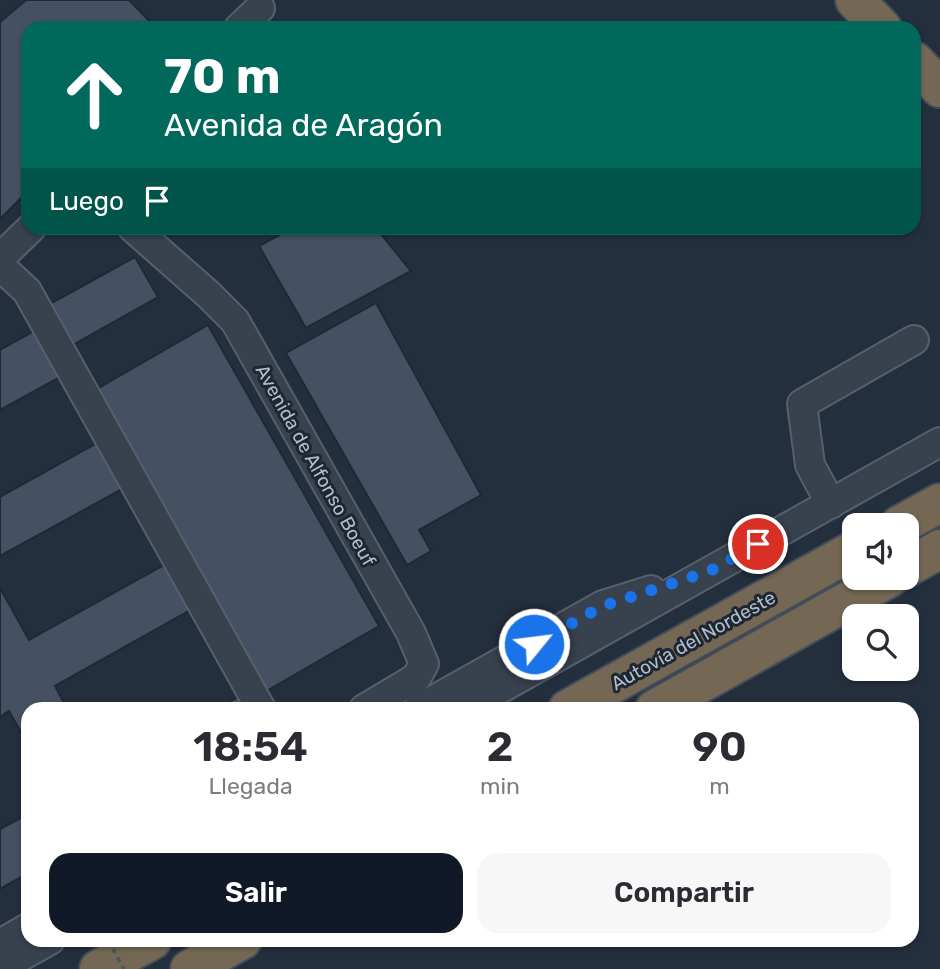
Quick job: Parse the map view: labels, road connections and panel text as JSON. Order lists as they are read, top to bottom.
{
  "streets": {
    "highway": ["Autovía del Nordeste"],
    "street": ["Avenida de Alfonso Boeuf"]
  },
  "page": {
    "turn": ["70 m", "Avenida de Aragón"],
    "then": "Luego",
    "eta": [
      "18:54",
      "Llegada",
      "2",
      "min",
      "90",
      "m"
    ],
    "buttons": ["Salir", "Compartir"]
  }
}
